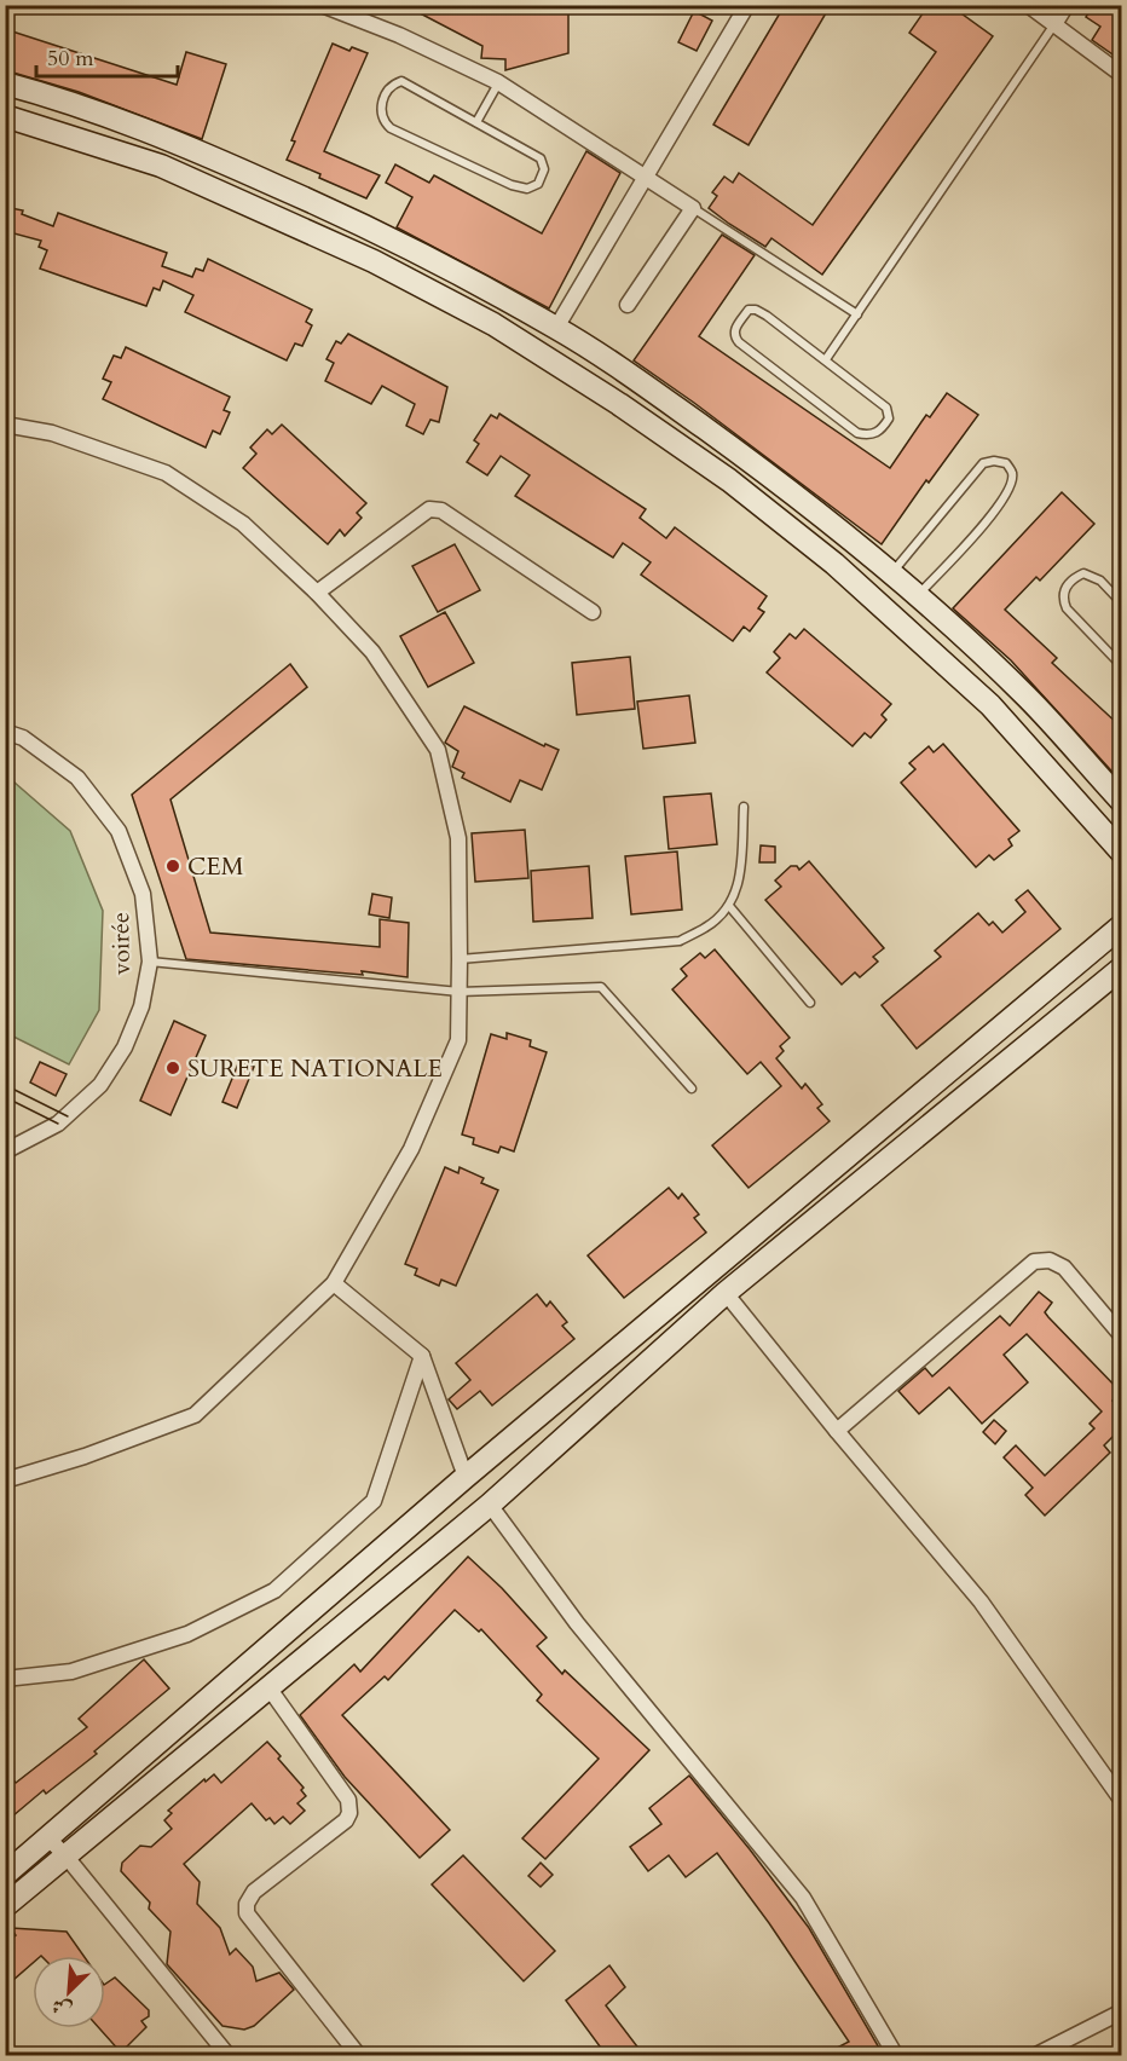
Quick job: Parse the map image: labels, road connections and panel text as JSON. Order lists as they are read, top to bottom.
{
  "streets": {
    "street": ["voirée"]
  },
  "places": ["CEM", "SURETE NATIONALE"],
  "scale_bar": "50 m",
  "north": "bottom left"
}
